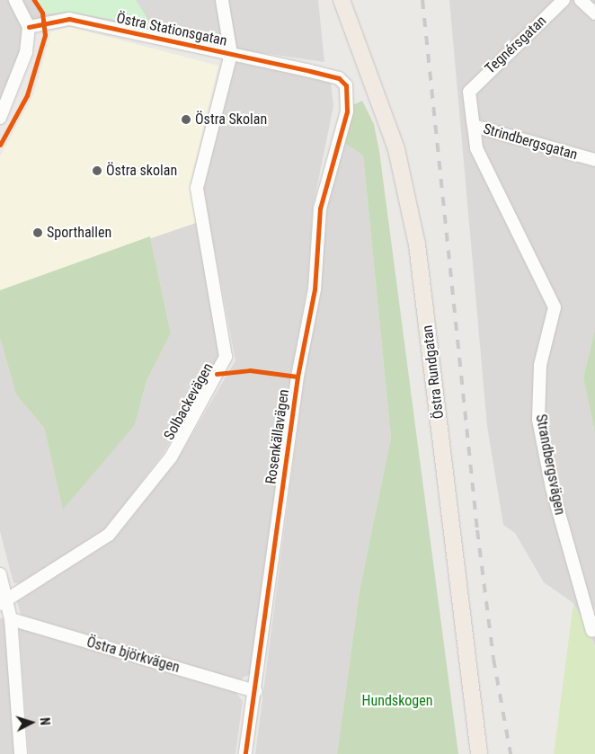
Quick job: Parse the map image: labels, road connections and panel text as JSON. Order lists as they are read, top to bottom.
{
  "streets": {
    "main road": ["Östra Rundgatan"],
    "street": [
      "Östra Stationsgatan",
      "Tegnérsgatan",
      "Strindbergsgatan",
      "Solbackevägen",
      "Rosenkällavägen",
      "Strandbergsvägen",
      "Östra björkvägen"
    ]
  },
  "crossings": [
    ["Östra Stationsgatan", "Solbackevägen"],
    ["Östra Stationsgatan", "Rosenkällavägen"],
    ["Tegnérsgatan", "Strindbergsgatan"],
    ["Strindbergsgatan", "Strandbergsvägen"],
    ["Rosenkällavägen", "Östra björkvägen"]
  ],
  "parks": ["Hundskogen"],
  "places": ["Östra Skolan", "Östra skolan", "Sporthallen"],
  "north": "right"
}
